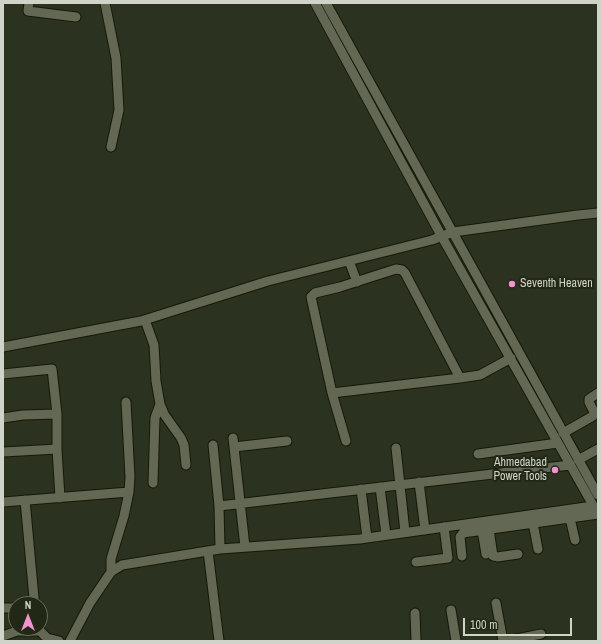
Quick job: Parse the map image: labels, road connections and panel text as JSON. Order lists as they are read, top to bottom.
{
  "places": ["Seventh Heaven", "Ahmedabad Power Tools"],
  "scale_bar": "100 m",
  "north": "top"
}
